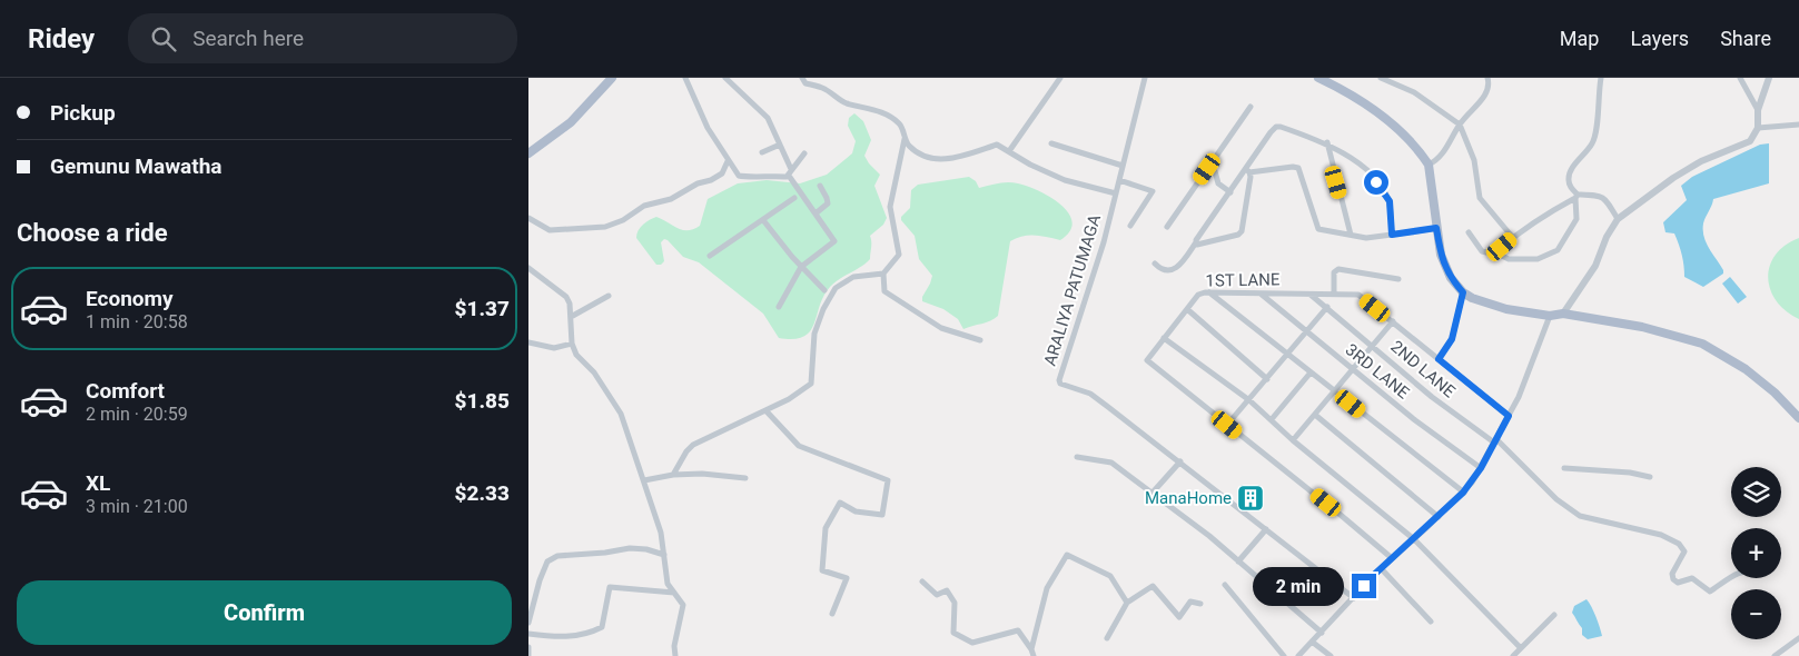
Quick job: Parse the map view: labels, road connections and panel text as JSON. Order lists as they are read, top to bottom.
{
  "streets": {
    "street": [
      "1ST LANE",
      "ARALIYA PATUMAGA",
      "2ND LANE",
      "3RD LANE"
    ]
  },
  "crossings": [
    ["1ST LANE", "2ND LANE"],
    ["1ST LANE", "3RD LANE"]
  ],
  "places": {
    "building": ["ManaHome"]
  },
  "page": {
    "header": "Ridey",
    "search": "Search here",
    "nav": ["Map", "Layers", "Share"],
    "banner": ["Pickup", "Gemunu Mawatha"],
    "heading": "Choose a ride",
    "list": [
      {
        "name": "Economy",
        "note": "1 min · 20:58",
        "value": "$1.37"
      },
      {
        "name": "Comfort",
        "note": "2 min · 20:59",
        "value": "$1.85"
      },
      {
        "name": "XL",
        "note": "3 min · 21:00",
        "value": "$2.33"
      }
    ],
    "map_buttons": ["+", "−"],
    "bubble": "2 min",
    "buttons": "Confirm"
  }
}
